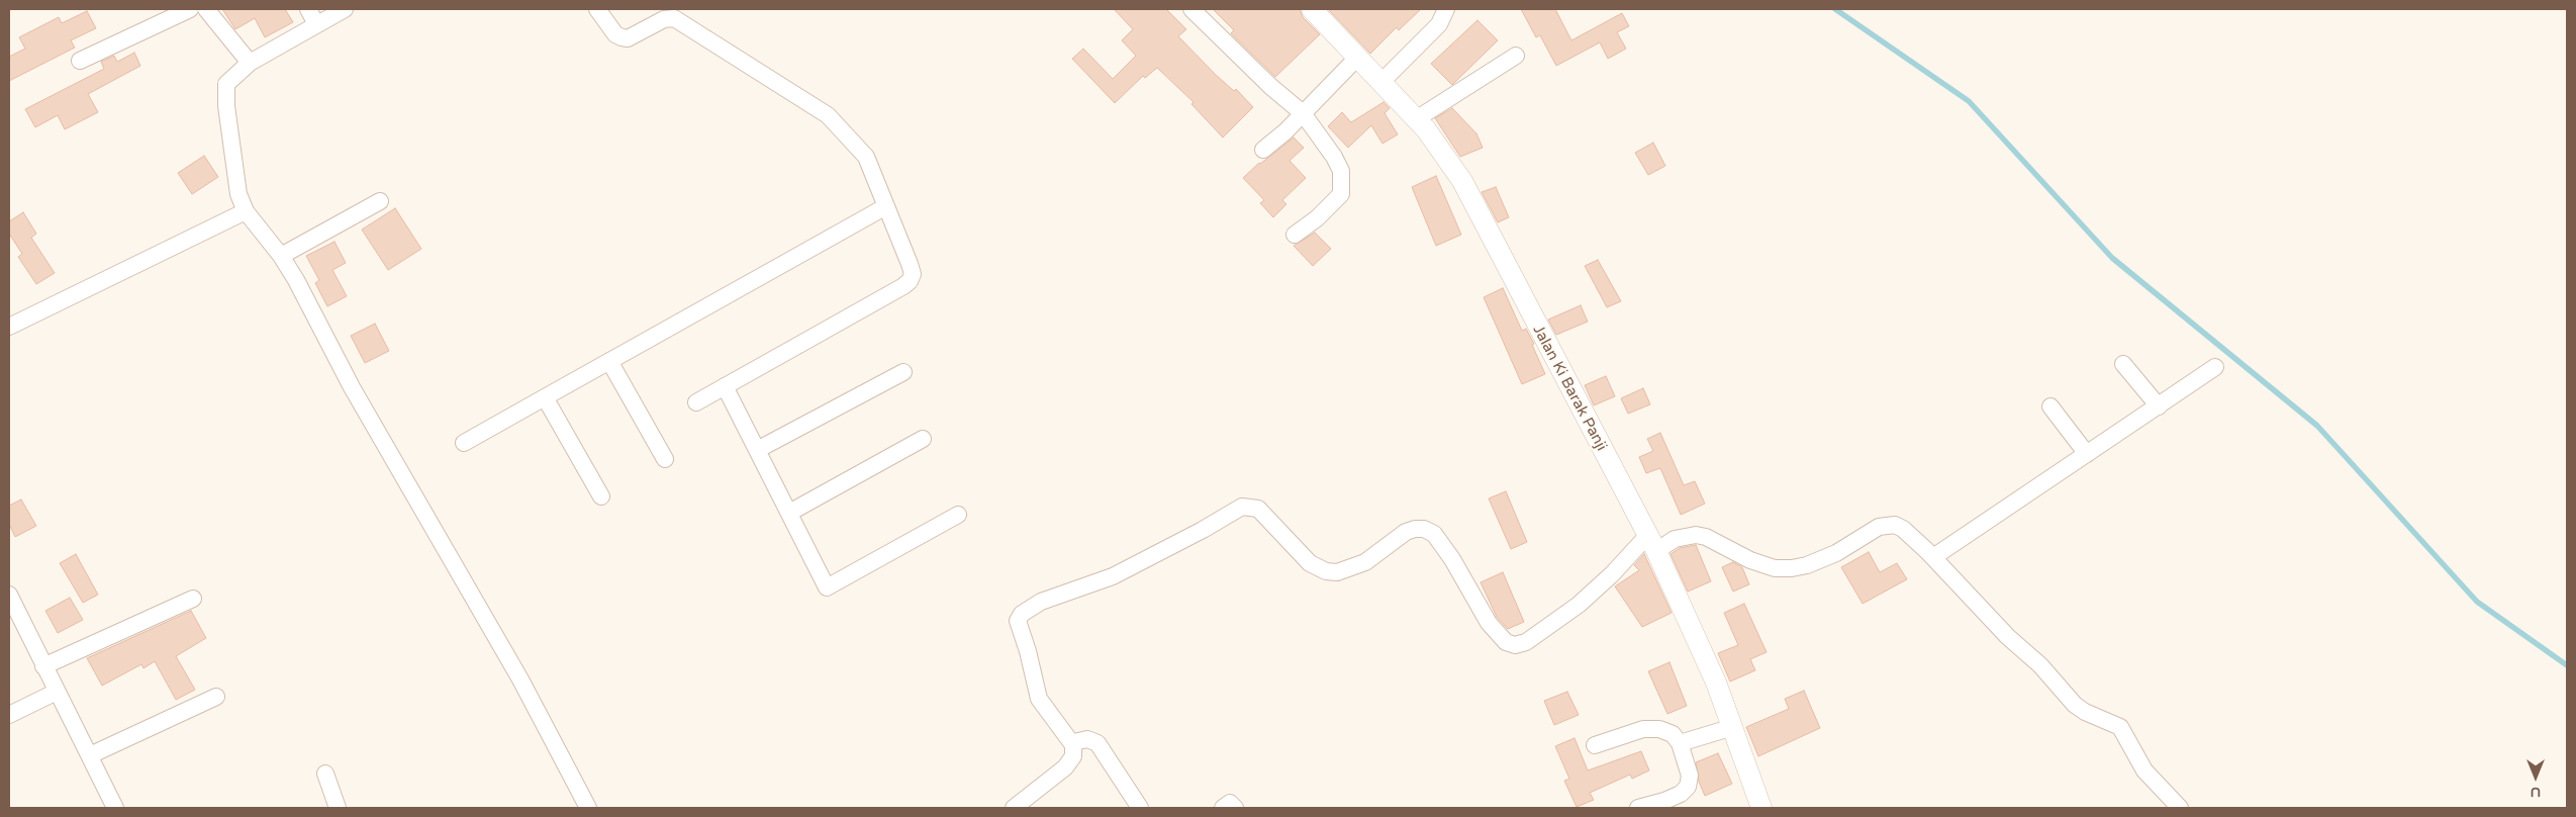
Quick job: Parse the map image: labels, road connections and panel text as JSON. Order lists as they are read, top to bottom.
{
  "streets": {
    "street": ["Jalan Ki Barak Panji"]
  },
  "north": "bottom"
}
